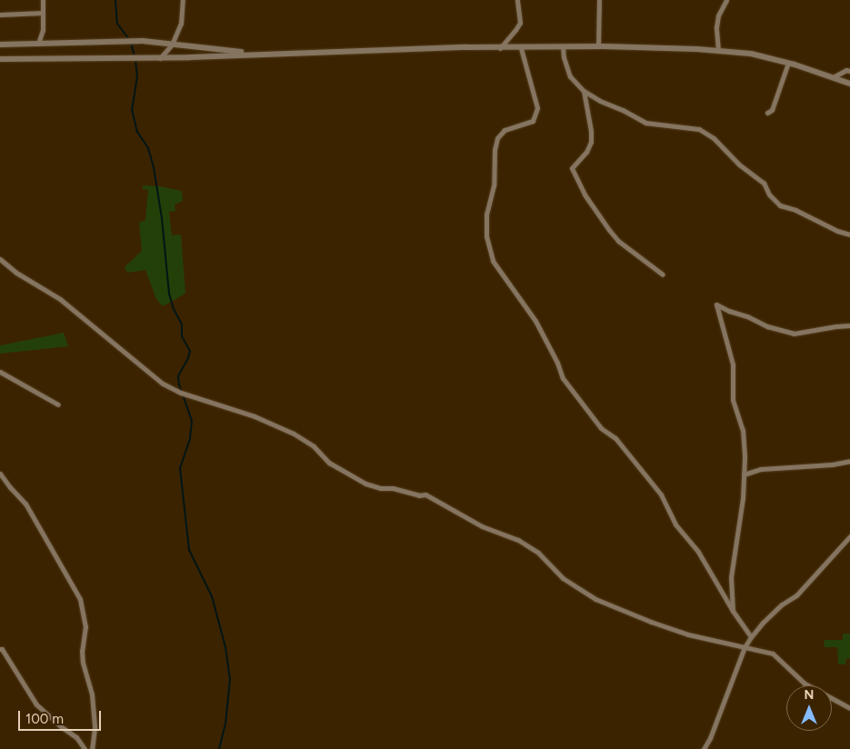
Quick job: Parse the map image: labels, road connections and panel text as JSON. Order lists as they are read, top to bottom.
{
  "scale_bar": "100 m",
  "north": "top"
}
